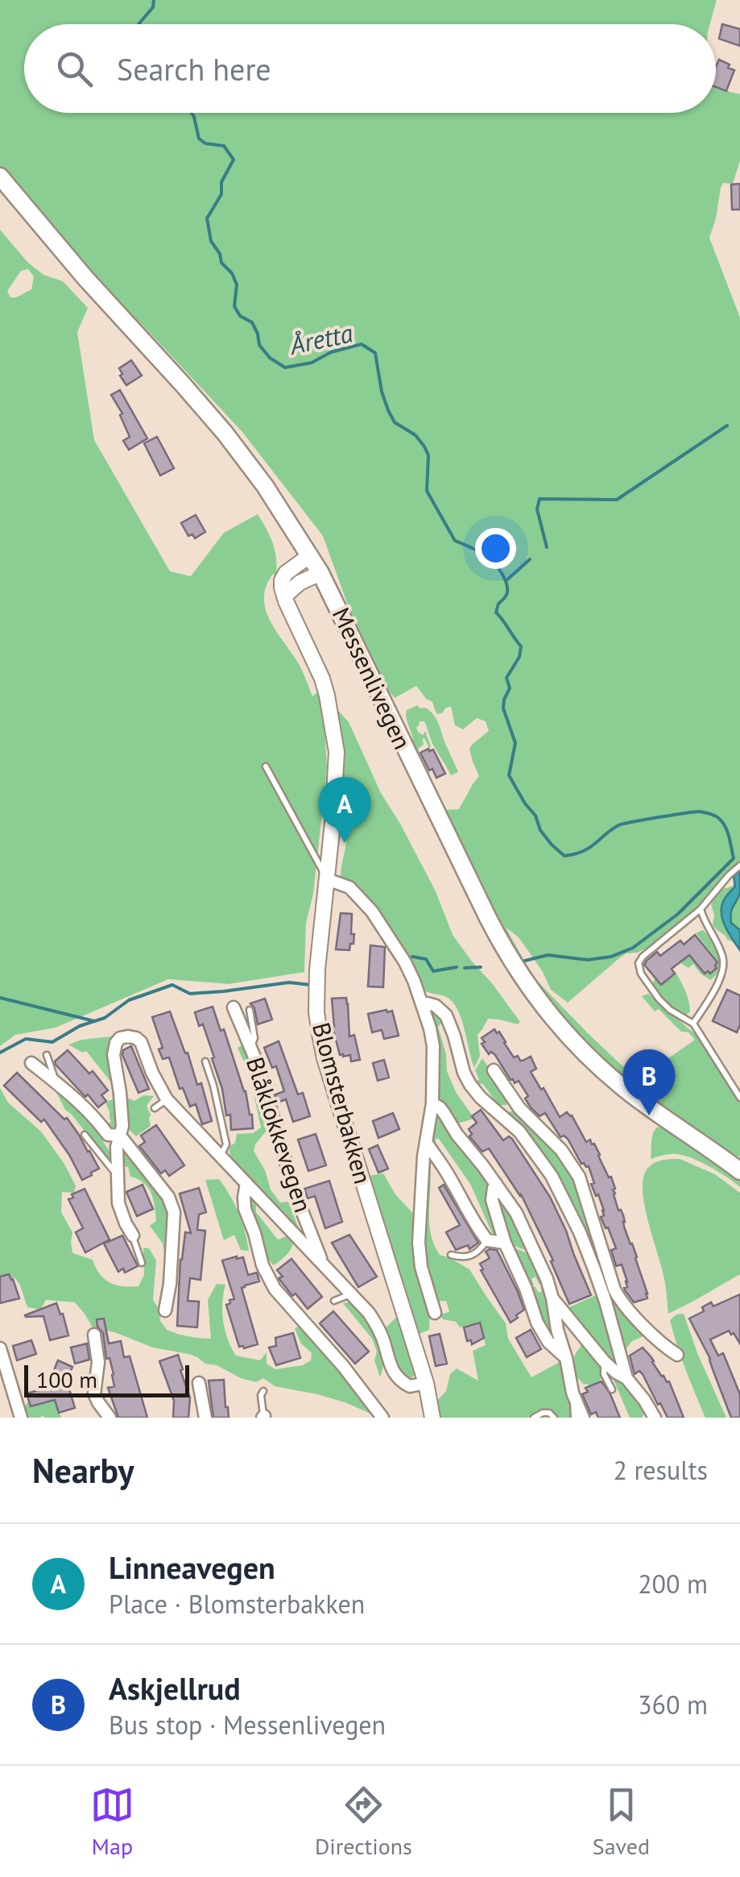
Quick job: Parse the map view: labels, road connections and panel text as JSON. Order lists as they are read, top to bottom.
{
  "streets": {
    "main road": ["Messenlivegen"],
    "street": ["Blomsterbakken", "Blåklokkevegen"]
  },
  "crossings": [
    ["Blomsterbakken", "Blåklokkevegen"]
  ],
  "water": ["Åretta"],
  "scale_bar": "100 m",
  "page": {
    "search": "Search here",
    "pins": ["A", "B"],
    "scale": "100 m",
    "heading": ["Nearby", "2 results"],
    "list": [
      {
        "mark": "A",
        "name": "Linneavegen",
        "note": "Place · Blomsterbakken",
        "value": "200 m"
      },
      {
        "mark": "B",
        "name": "Askjellrud",
        "note": "Bus stop · Messenlivegen",
        "value": "360 m"
      }
    ],
    "nav": ["Map", "Directions", "Saved"]
  }
}
